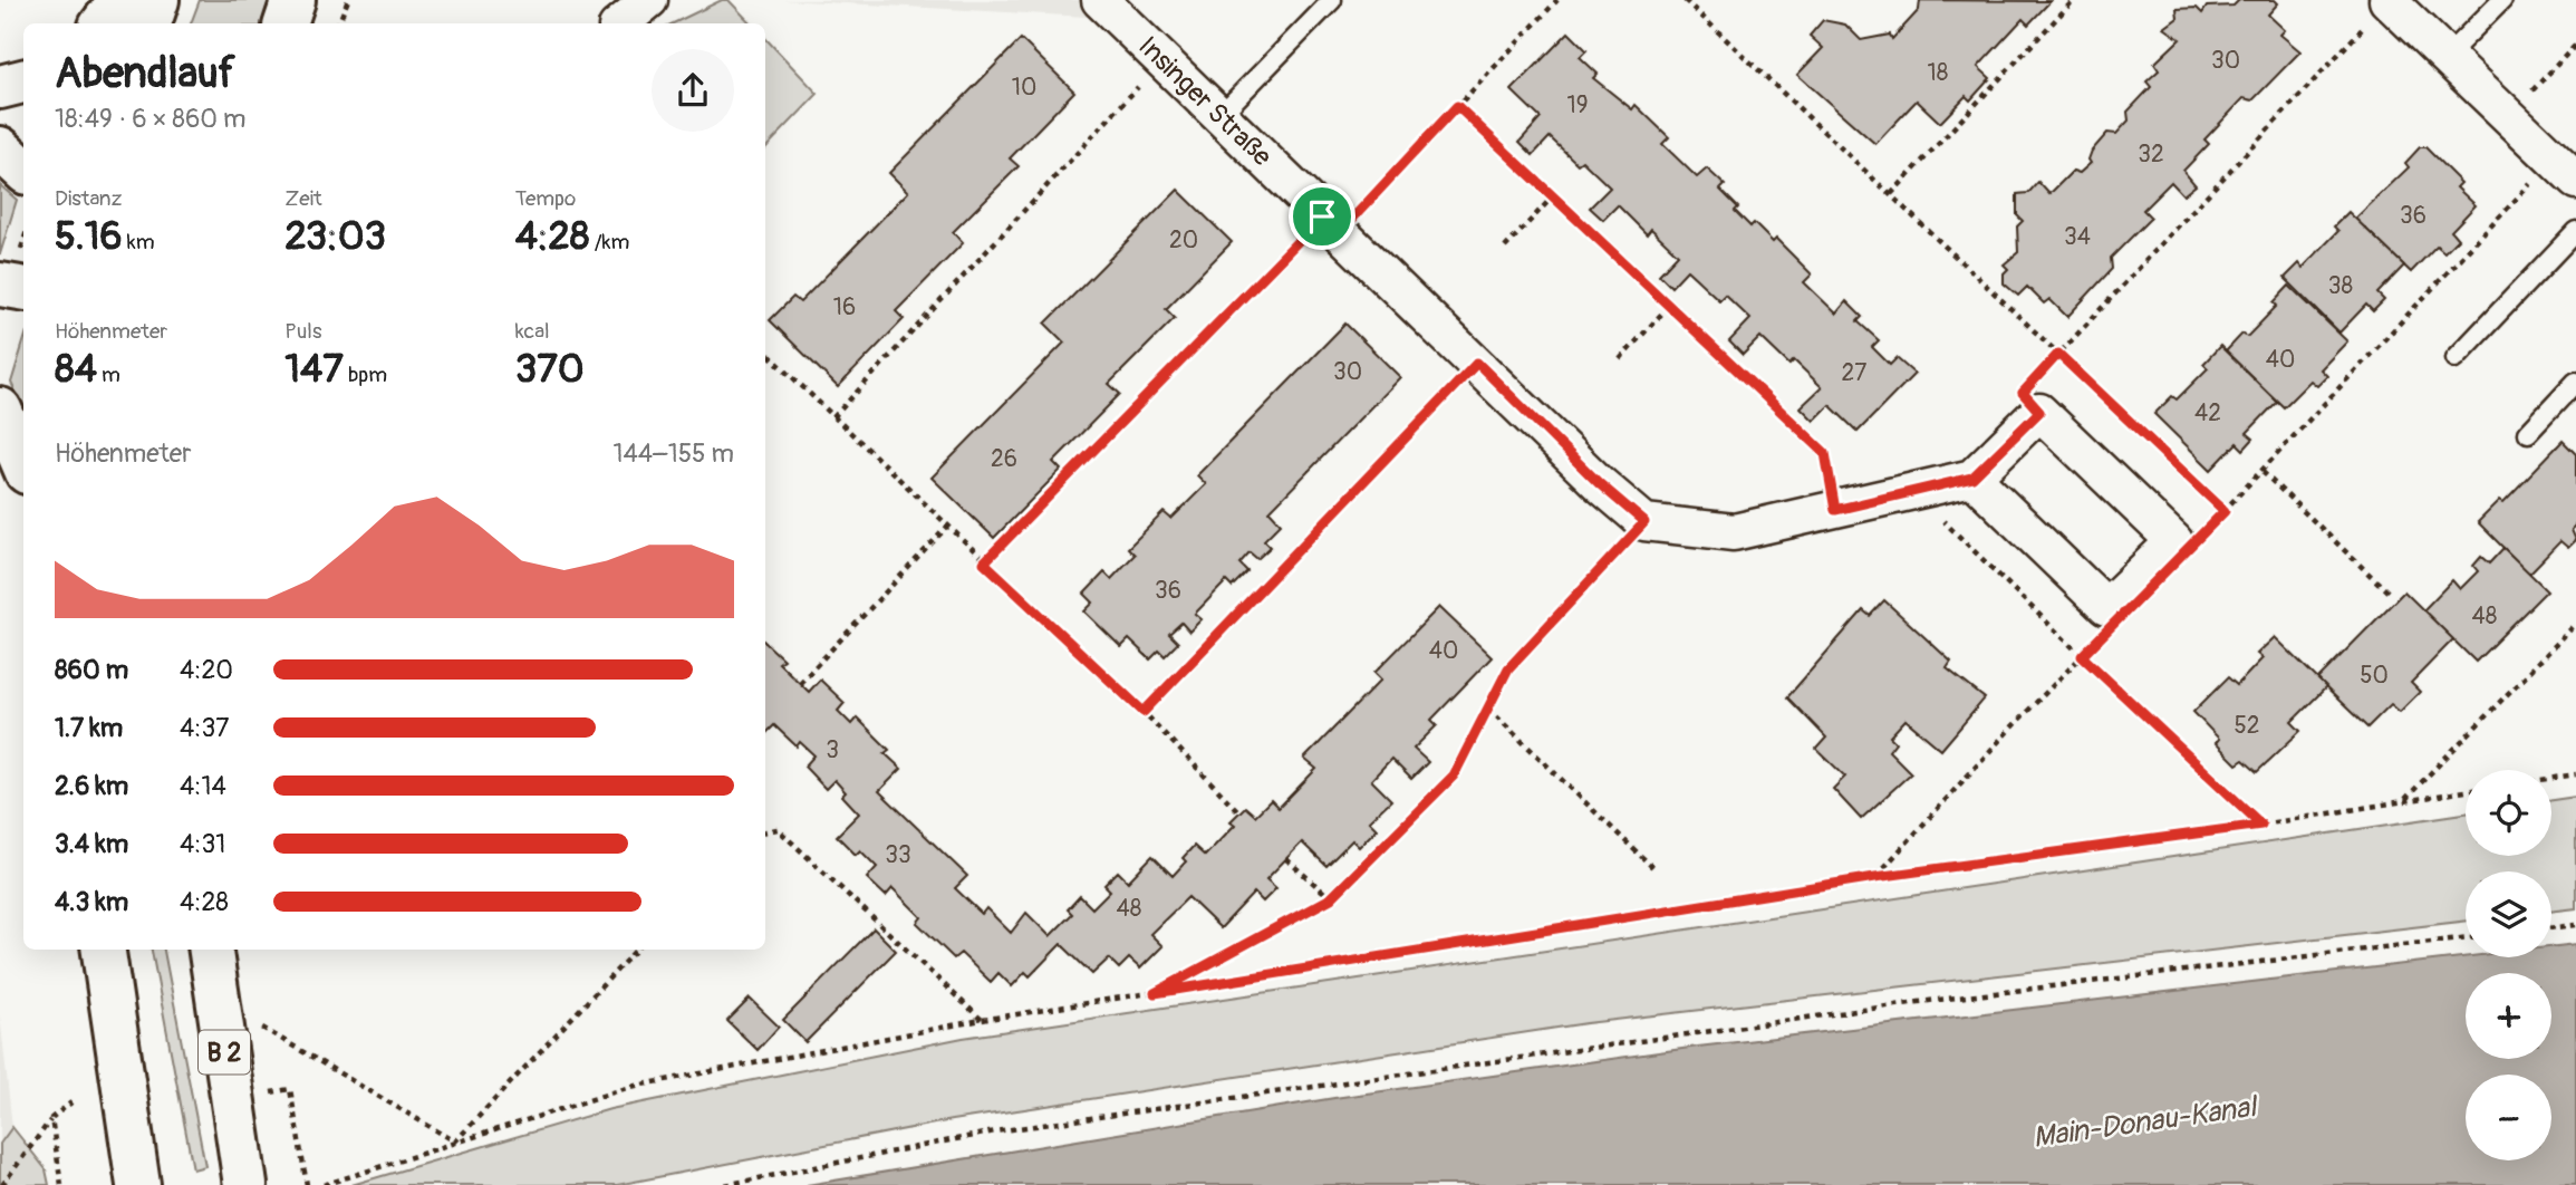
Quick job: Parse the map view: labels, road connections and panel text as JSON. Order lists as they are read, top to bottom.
{
  "streets": {
    "main road": ["B 2"],
    "street": ["Insinger Straße"]
  },
  "water": ["Main-Donau-Kanal"],
  "house_numbers": [
    "30",
    "18",
    "10",
    "19",
    "32",
    "36",
    "34",
    "20",
    "38",
    "16",
    "40",
    "30",
    "27",
    "42",
    "26",
    "36",
    "48",
    "40",
    "50",
    "52",
    "3",
    "33",
    "48"
  ],
  "page": {
    "heading": ["Abendlauf", "18:49 · 6 × 860 m"],
    "stats": [
      ["Distanz", "5.16 km"],
      ["Zeit", "23:03"],
      ["Tempo", "4:28 /km"],
      ["Höhenmeter", "84 m"],
      ["Puls", "147 bpm"],
      ["kcal", "370"]
    ],
    "chart": ["Höhenmeter", "144–155 m"],
    "list": [
      {
        "name": "860 m",
        "note": "4:20"
      },
      {
        "name": "1.7 km",
        "note": "4:37"
      },
      {
        "name": "2.6 km",
        "note": "4:14"
      },
      {
        "name": "3.4 km",
        "note": "4:31"
      },
      {
        "name": "4.3 km",
        "note": "4:28"
      }
    ],
    "map_buttons": ["+", "−"]
  }
}
